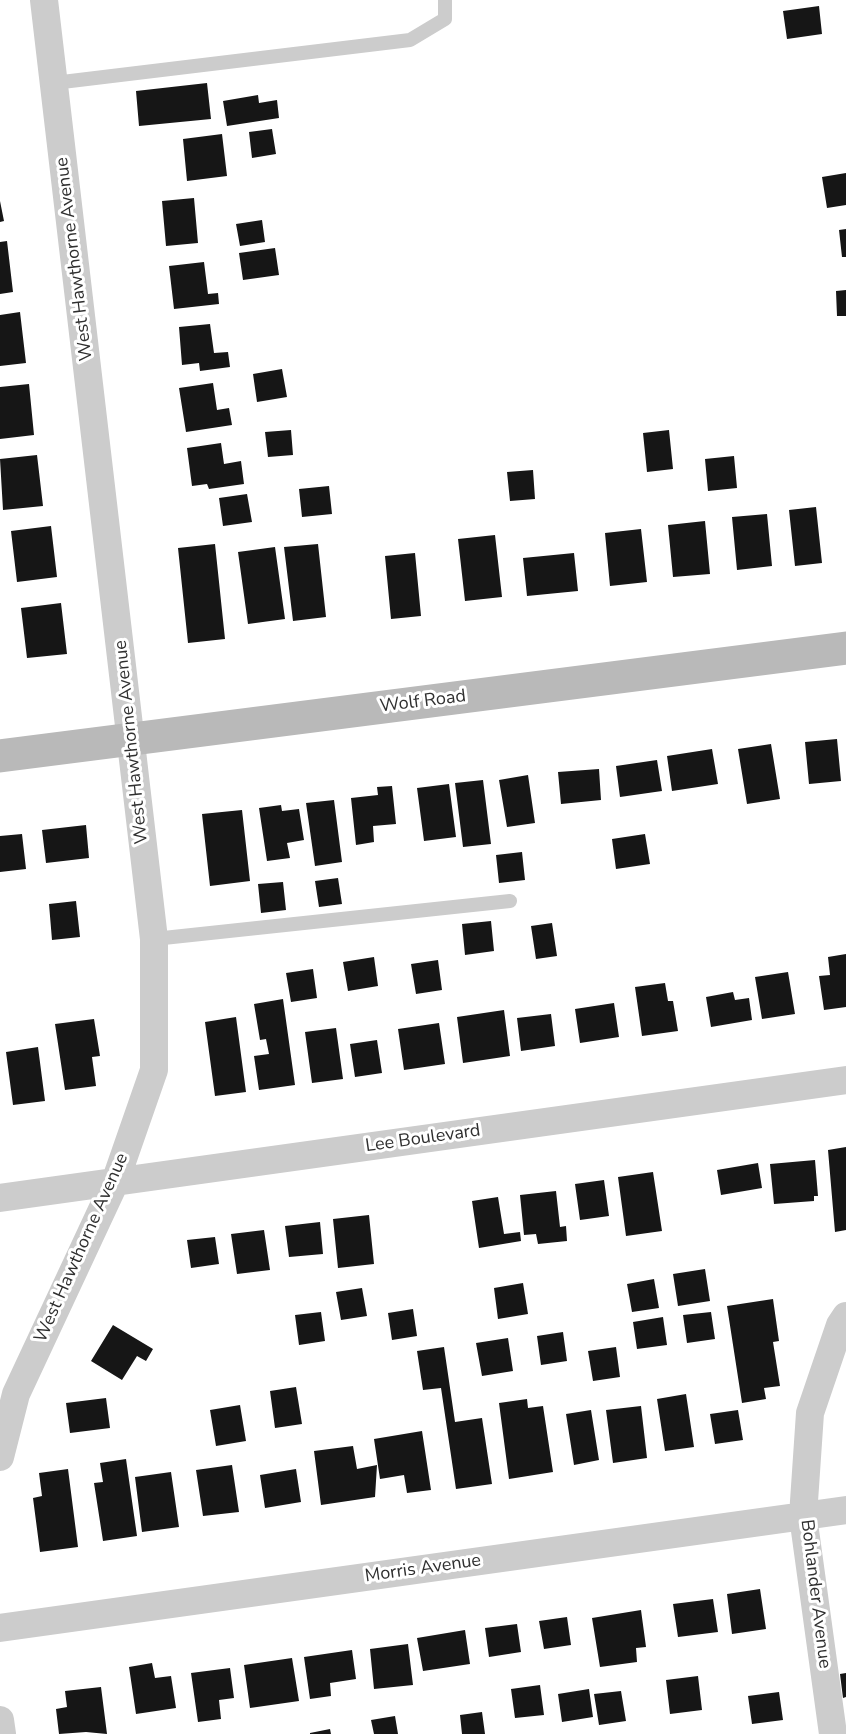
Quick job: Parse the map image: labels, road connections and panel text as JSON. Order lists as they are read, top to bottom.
{
  "streets": {
    "main road": ["Wolf Road"],
    "street": [
      "West Hawthorne Avenue",
      "Lee Boulevard",
      "Morris Avenue",
      "Bohlander Avenue"
    ]
  },
  "crossings": [
    ["West Hawthorne Avenue", "Wolf Road"],
    ["West Hawthorne Avenue", "Lee Boulevard"],
    ["Morris Avenue", "Bohlander Avenue"]
  ]
}
